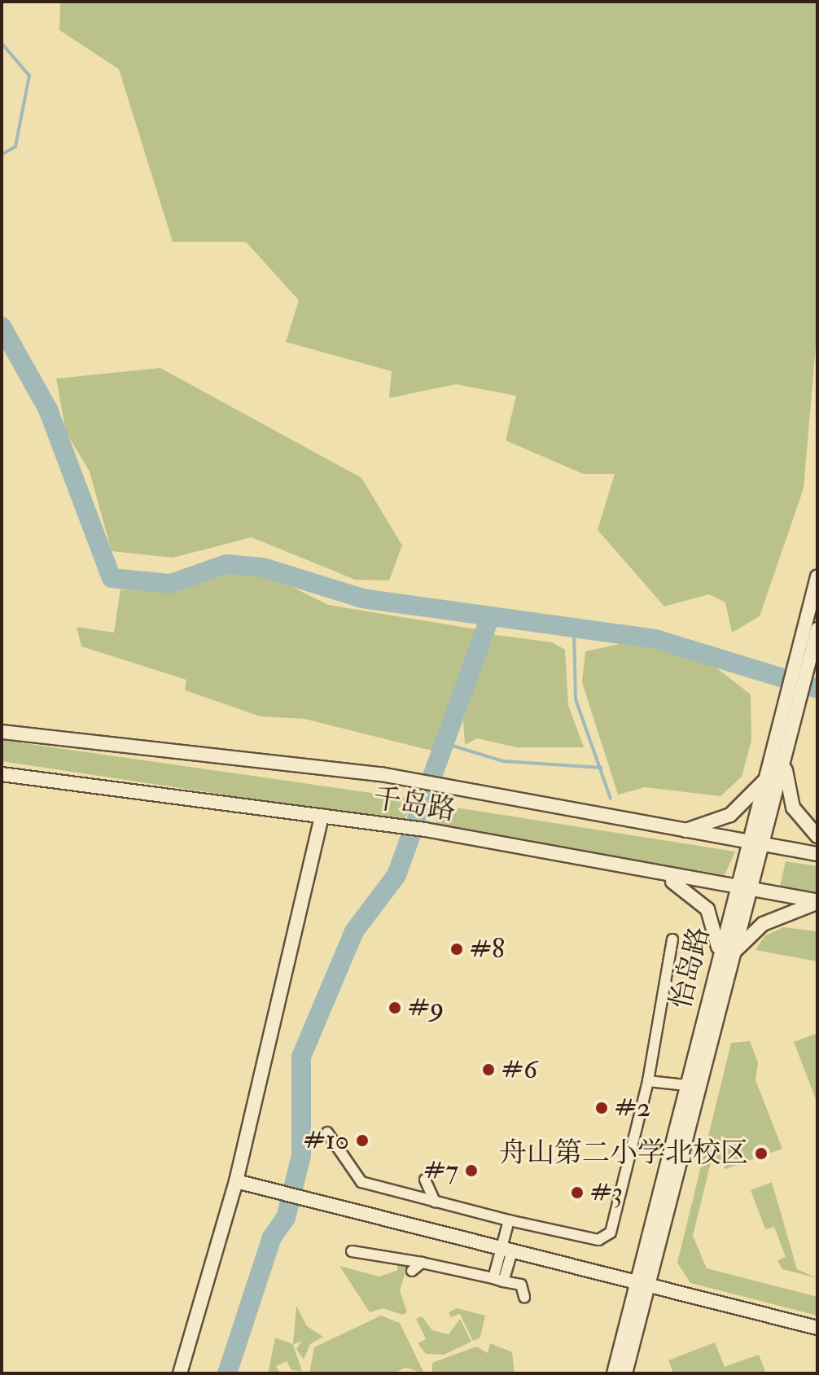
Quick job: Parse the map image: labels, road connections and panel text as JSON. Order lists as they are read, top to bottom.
{
  "streets": {
    "street": ["千岛路", "怡岛路"]
  },
  "crossings": [
    ["千岛路", "怡岛路"]
  ],
  "places": [
    "#8",
    "#9",
    "#6",
    "#2",
    "#10",
    "舟山第二小学北校区",
    "#7",
    "#3"
  ]
}
